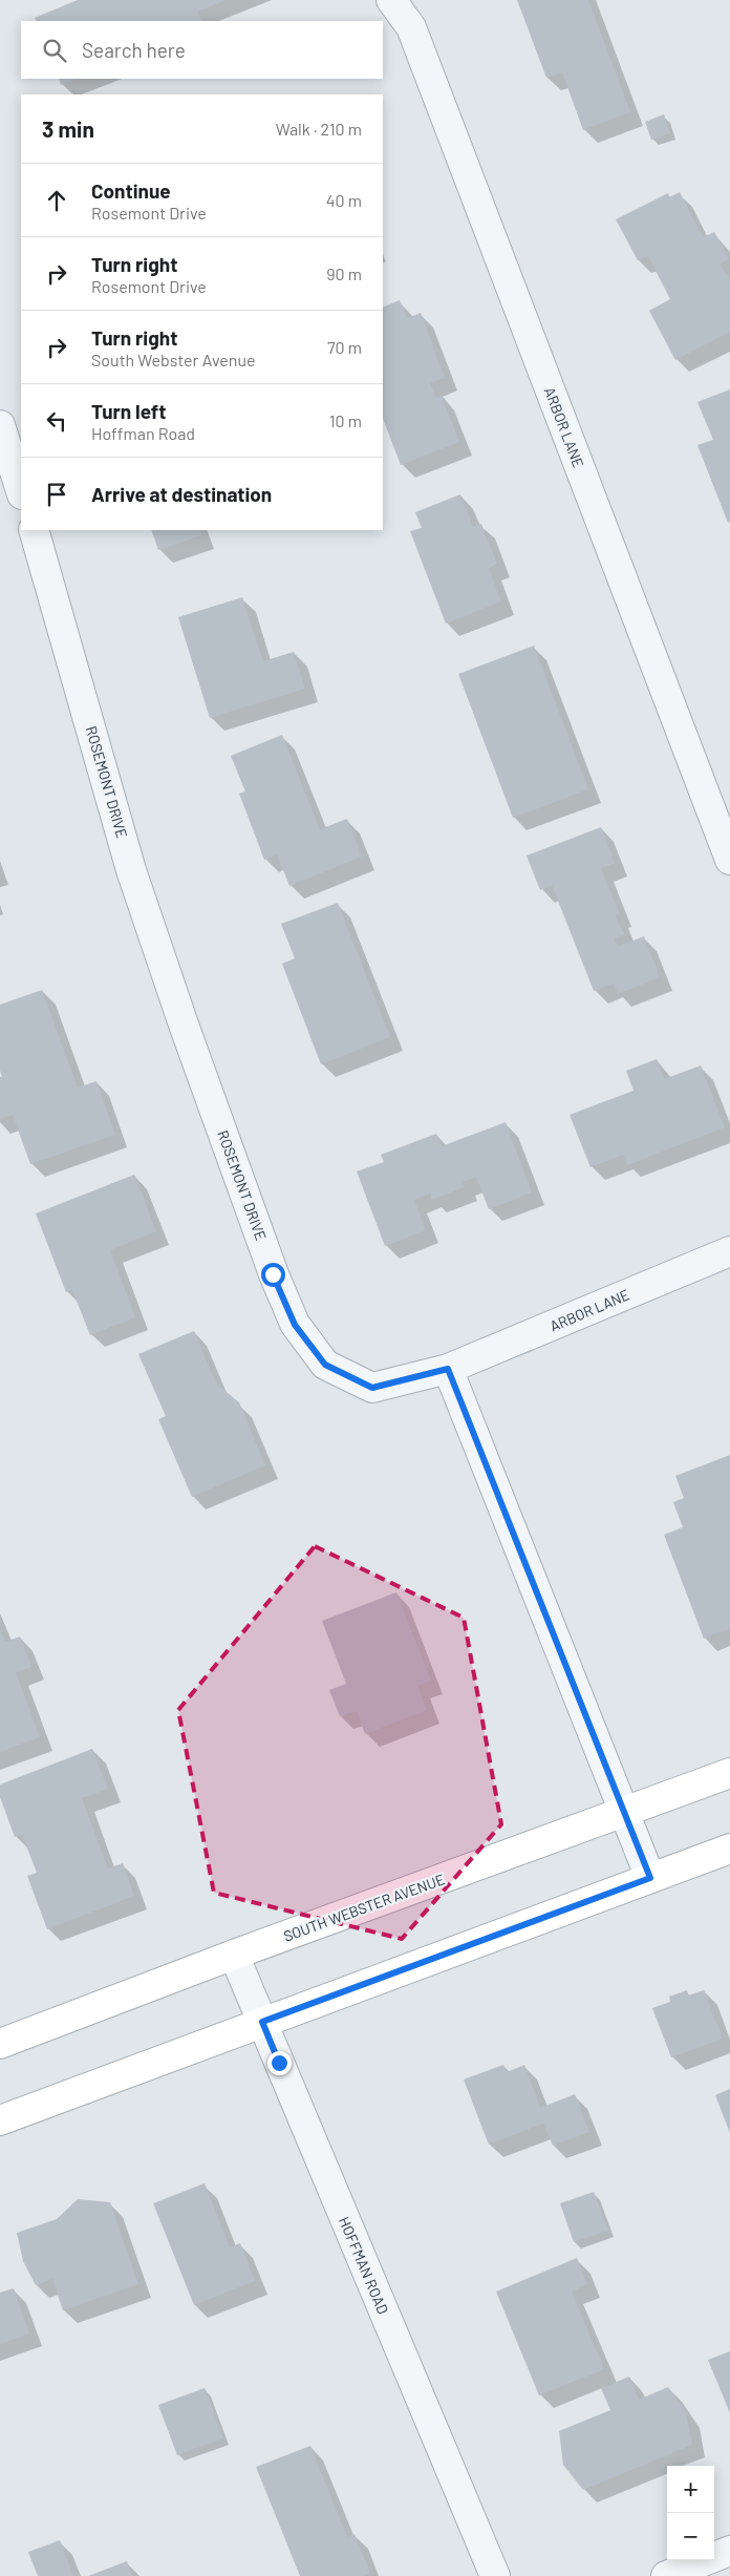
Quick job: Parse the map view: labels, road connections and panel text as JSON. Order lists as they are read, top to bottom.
{
  "streets": {
    "main road": ["SOUTH WEBSTER AVENUE"],
    "street": ["ARBOR LANE", "ROSEMONT DRIVE", "HOFFMAN ROAD"]
  },
  "crossings": [
    ["ARBOR LANE", "ROSEMONT DRIVE"],
    ["SOUTH WEBSTER AVENUE", "HOFFMAN ROAD"]
  ],
  "page": {
    "search": "Search here",
    "heading": ["3 min", "Walk · 210 m"],
    "list": [
      ["Continue", "Rosemont Drive", "40 m"],
      ["Turn right", "Rosemont Drive", "90 m"],
      ["Turn right", "South Webster Avenue", "70 m"],
      ["Turn left", "Hoffman Road", "10 m"],
      "Arrive at destination"
    ],
    "map_buttons": ["+", "−"]
  }
}
